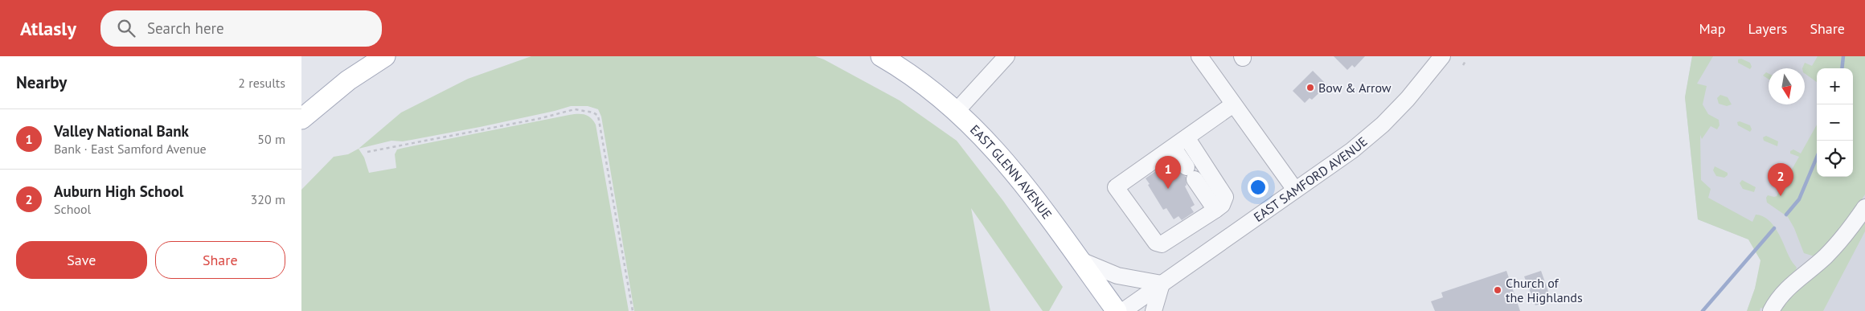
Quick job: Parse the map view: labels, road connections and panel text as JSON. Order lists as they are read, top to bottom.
{
  "streets": {
    "main road": ["EAST GLENN AVENUE"],
    "street": ["EAST SAMFORD AVENUE"]
  },
  "places": ["Bow & Arrow", "Church of the Highlands"],
  "north": "bottom",
  "page": {
    "header": "Atlasly",
    "search": "Search here",
    "nav": ["Map", "Layers", "Share"],
    "heading": ["Nearby", "2 results"],
    "map_buttons": ["+", "−"],
    "list": [
      {
        "mark": "1",
        "name": "Valley National Bank",
        "note": "Bank · East Samford Avenue",
        "value": "50 m"
      },
      {
        "mark": "2",
        "name": "Auburn High School",
        "note": "School",
        "value": "320 m"
      }
    ],
    "pins": ["1", "2"],
    "buttons": ["Save", "Share"]
  }
}
